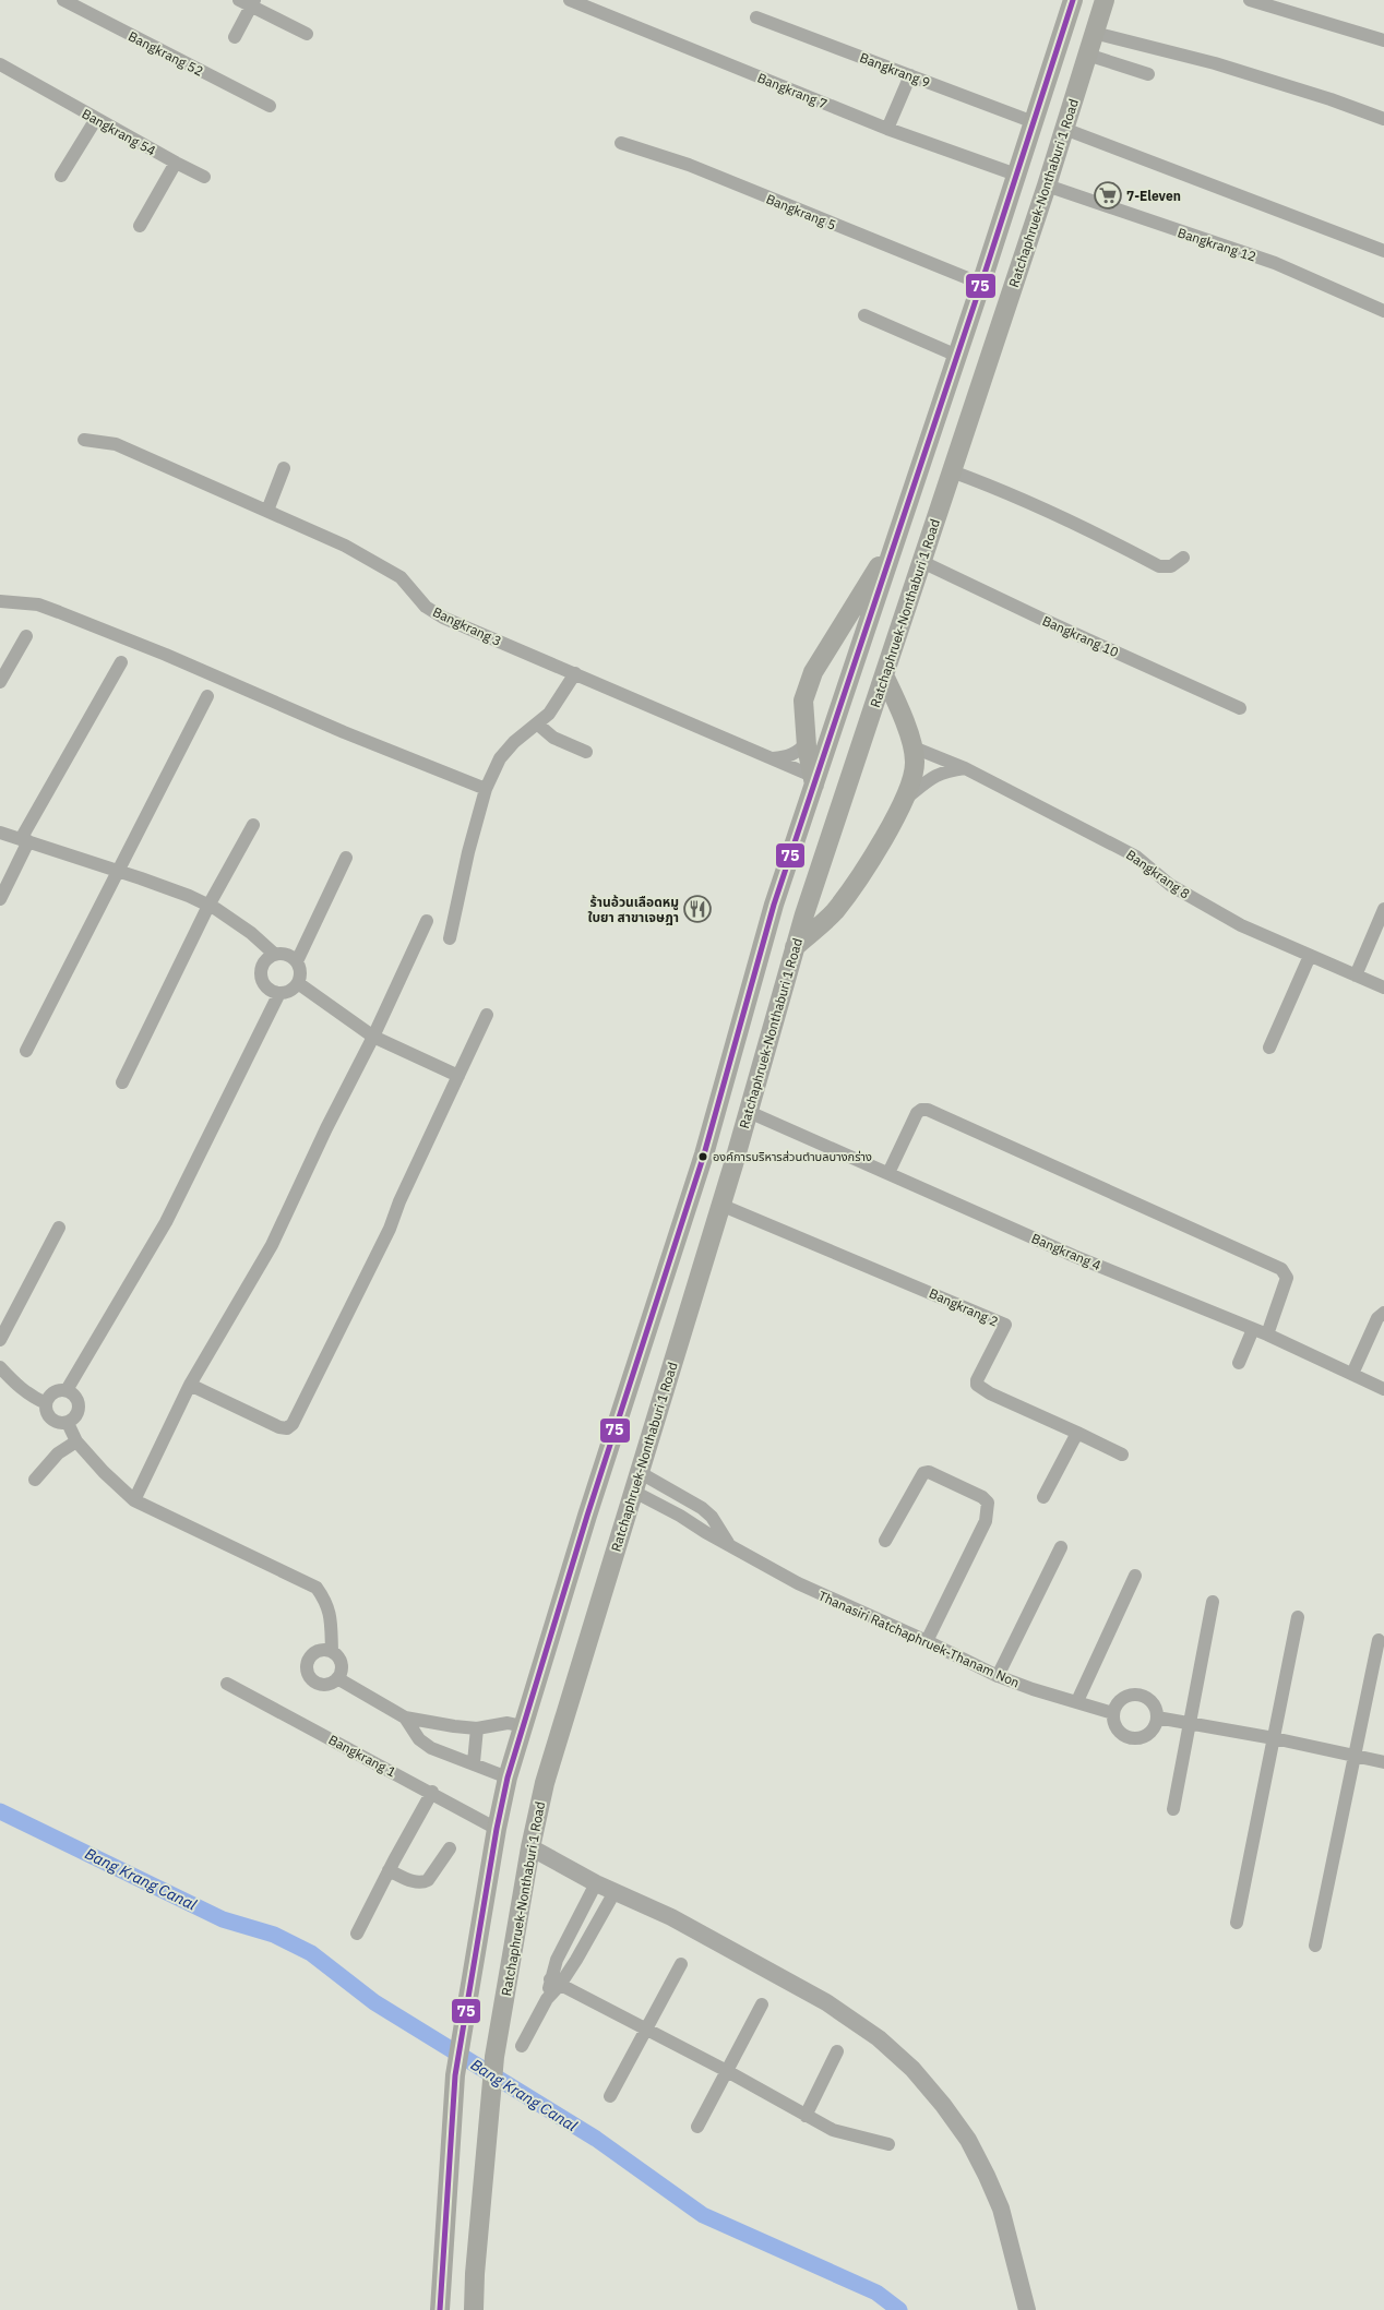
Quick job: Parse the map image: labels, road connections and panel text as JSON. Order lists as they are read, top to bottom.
{
  "streets": {
    "main road": ["Ratchaphruek-Nonthaburi 1 Road"],
    "street": [
      "Bangkrang 52",
      "Bangkrang 9",
      "Bangkrang 7",
      "Bangkrang 54",
      "Bangkrang 5",
      "Bangkrang 12",
      "Bangkrang 3",
      "Bangkrang 10",
      "Bangkrang 8",
      "Bangkrang 4",
      "Bangkrang 2",
      "Thanasiri Ratchaphruek-Thanam Non",
      "Bangkrang 1"
    ]
  },
  "crossings": [
    ["Ratchaphruek-Nonthaburi 1 Road", "Bangkrang 12"],
    ["Ratchaphruek-Nonthaburi 1 Road", "Bangkrang 10"],
    ["Ratchaphruek-Nonthaburi 1 Road", "Bangkrang 4"],
    ["Ratchaphruek-Nonthaburi 1 Road", "Bangkrang 2"],
    ["Ratchaphruek-Nonthaburi 1 Road", "Thanasiri Ratchaphruek-Thanam Non"]
  ],
  "water": ["Bang Krang Canal"],
  "places": {
    "supermarket": ["7-Eleven"],
    "restaurant": ["ร้านอ้วนเลือดหมู ใบยา สาขาเจษฎา"],
    "other": ["องค์การบริหารส่วนตำบลบางกร่าง"]
  },
  "lines": ["transit line 75"]
}
